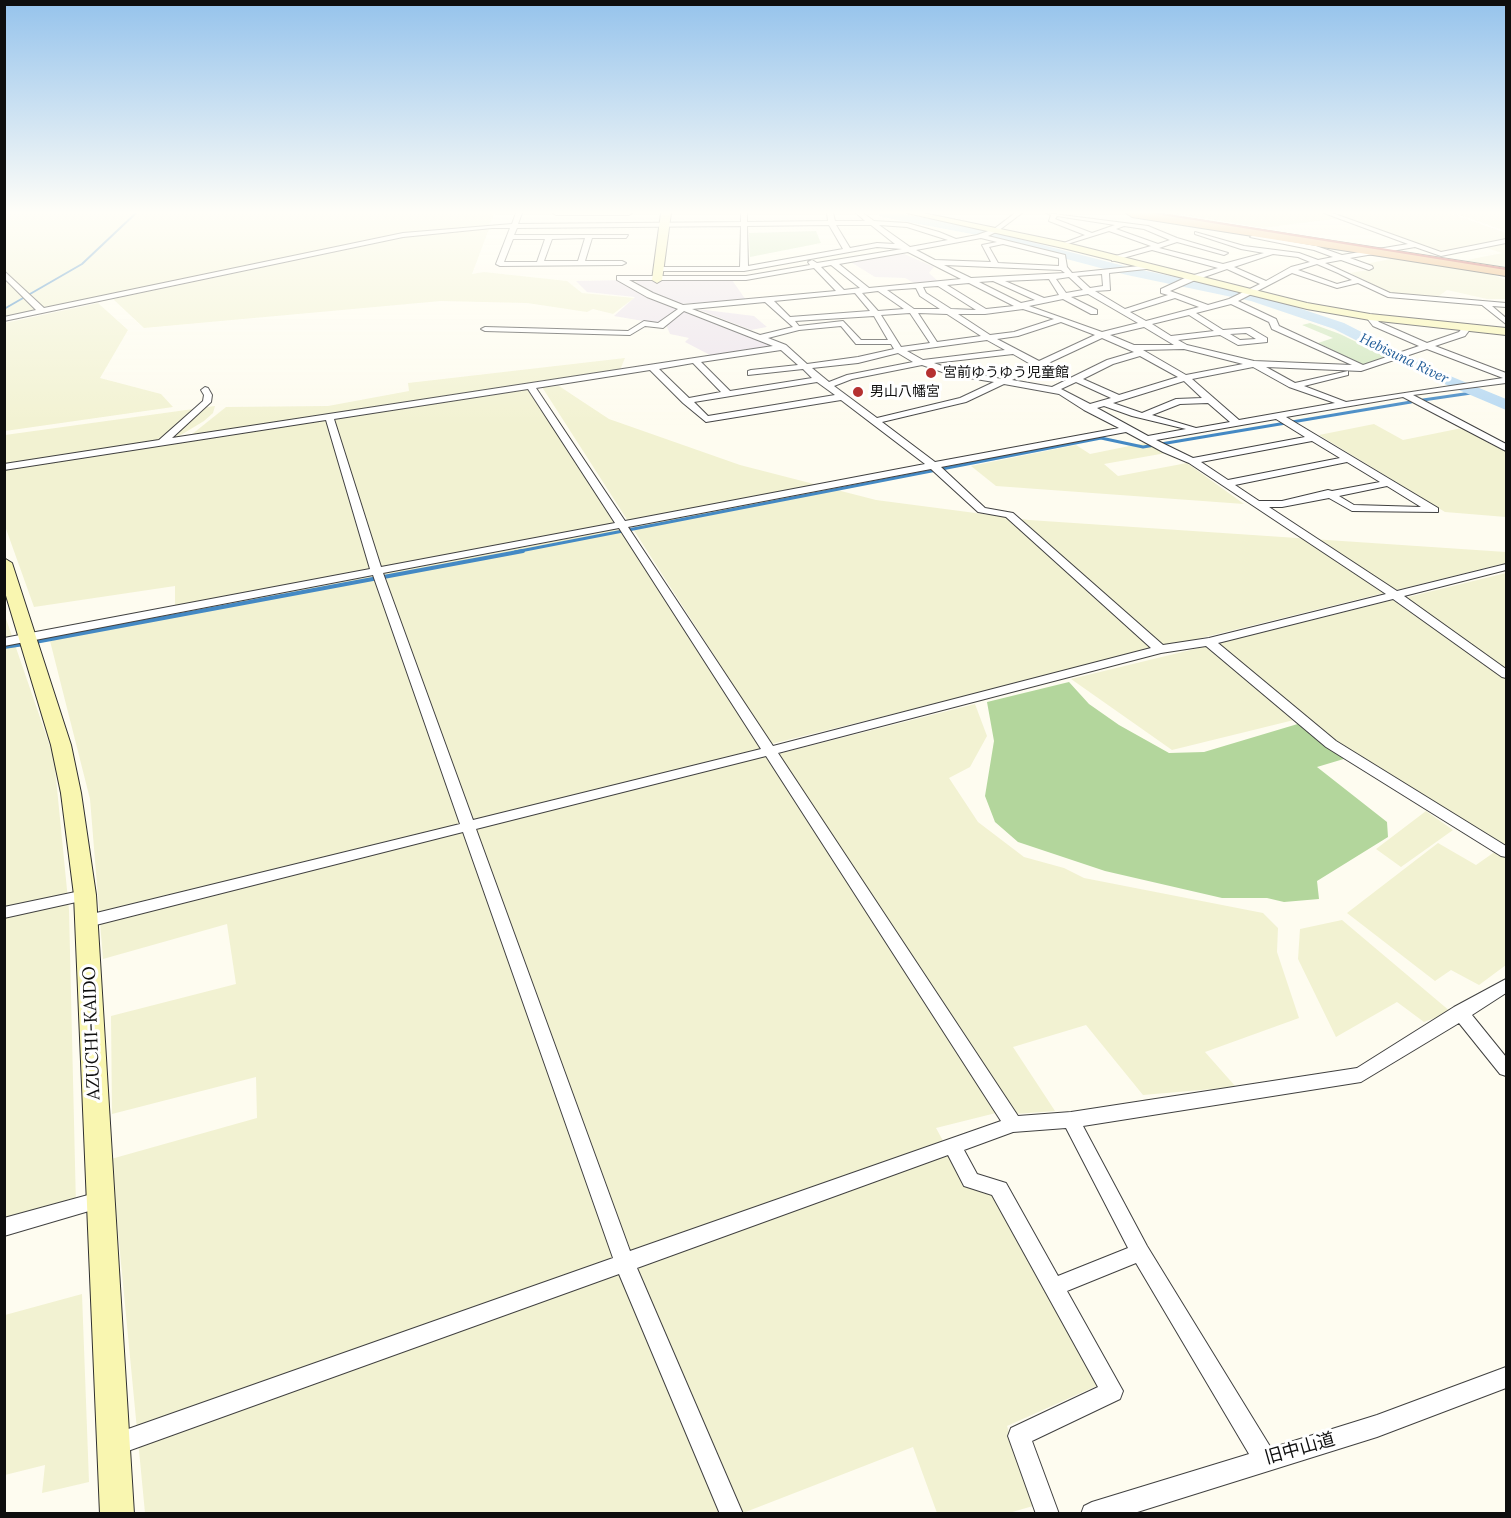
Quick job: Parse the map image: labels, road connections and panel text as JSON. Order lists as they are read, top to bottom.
{
  "streets": {
    "street": ["AZUCHI-KAIDO", "旧中山道"]
  },
  "water": ["Hebisuna River"],
  "places": ["宮前ゆうゆう児童館", "男山八幡宮"]
}
